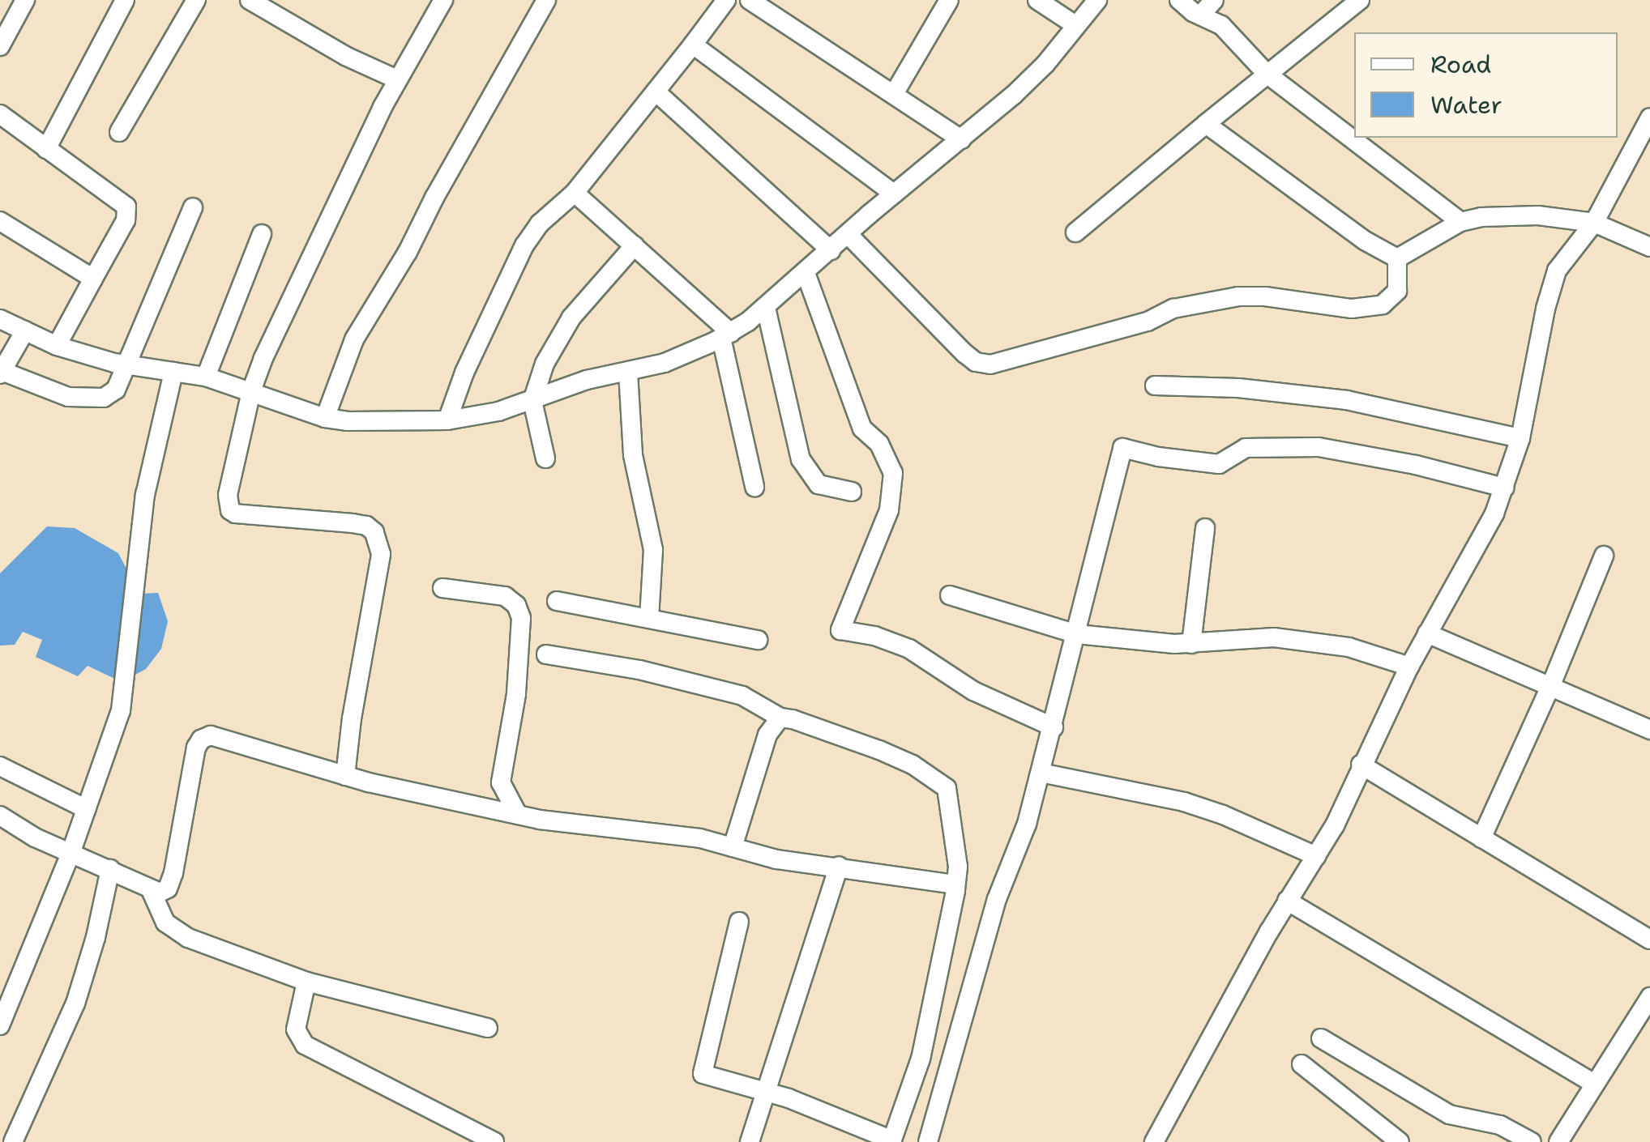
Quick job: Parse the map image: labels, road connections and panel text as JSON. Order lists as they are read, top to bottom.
{
  "legend": ["Road", "Water"]
}
